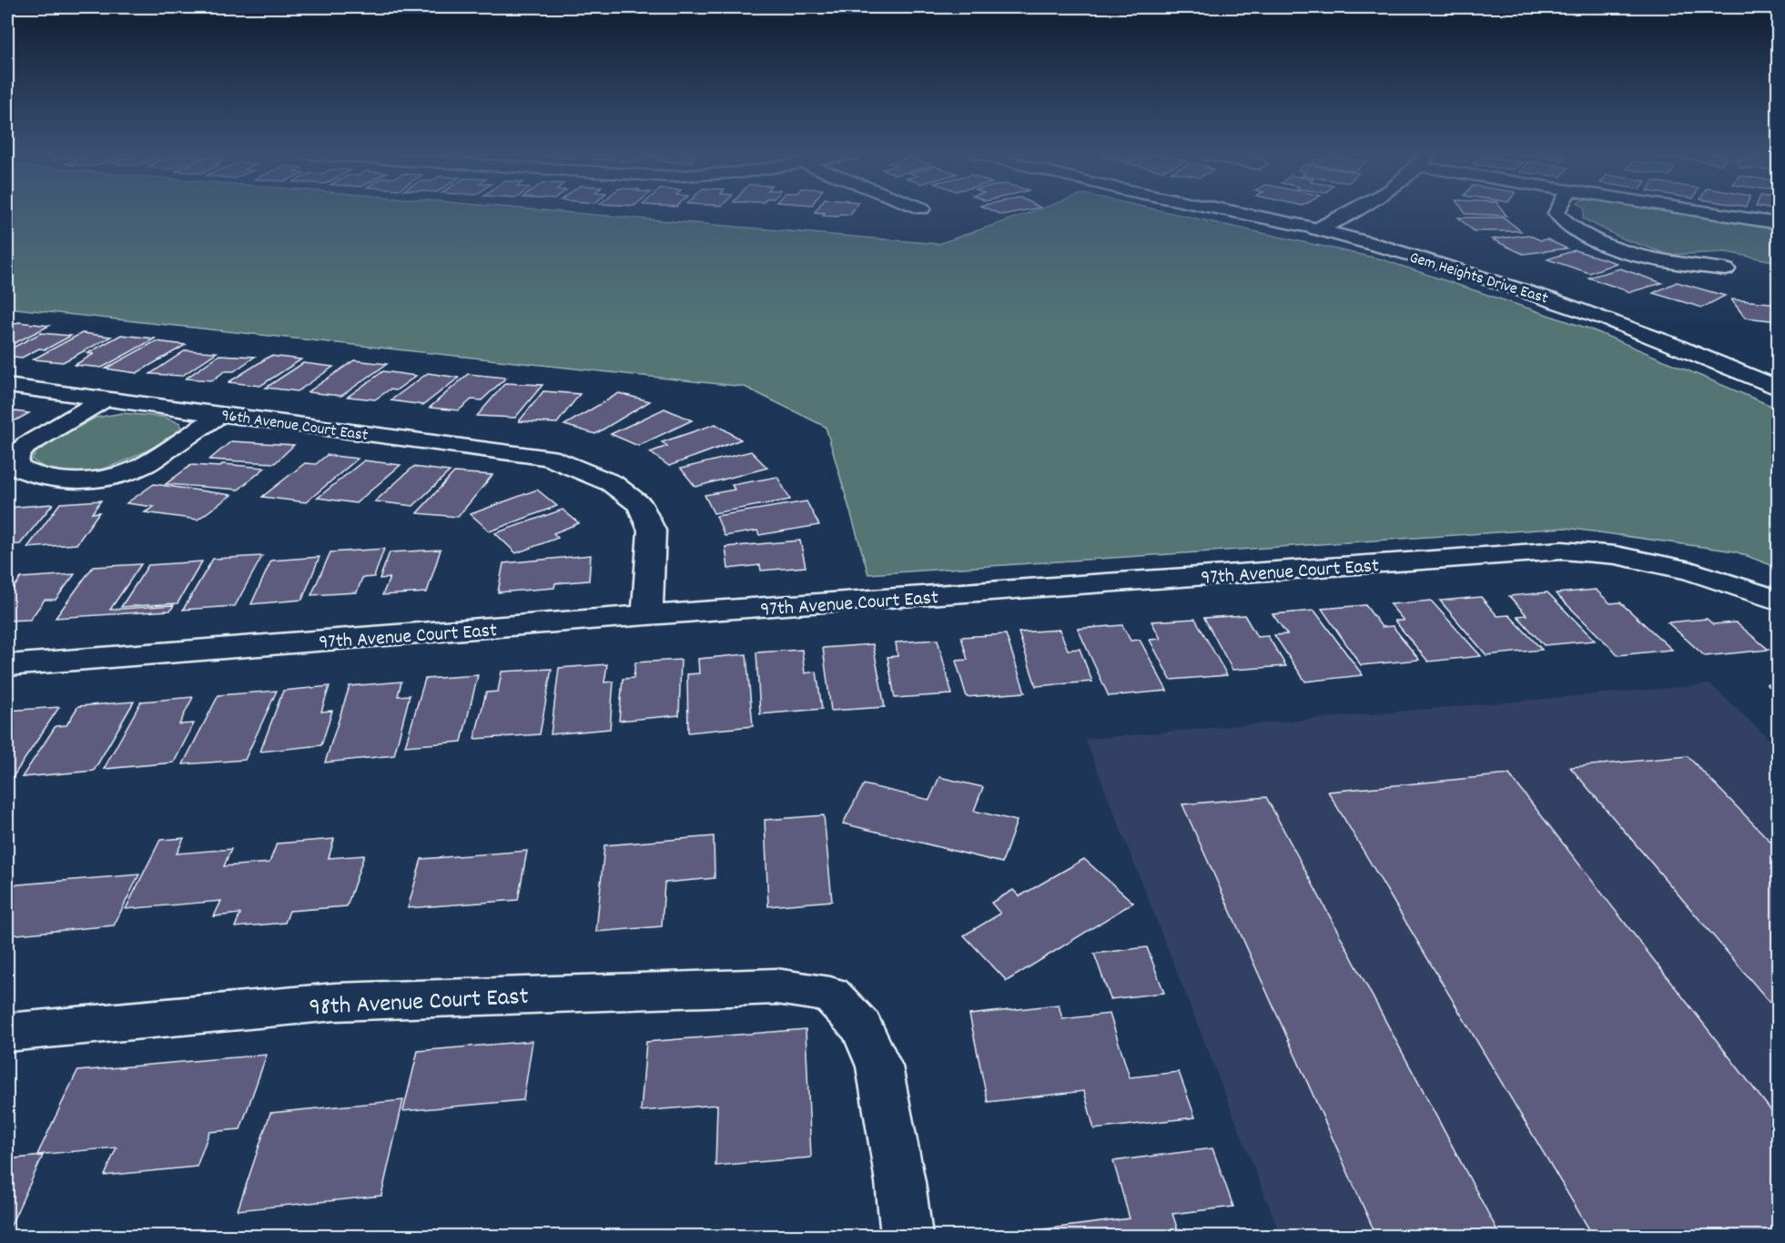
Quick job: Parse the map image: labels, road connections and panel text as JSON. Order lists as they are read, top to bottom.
{
  "streets": {
    "street": [
      "Gem Heights Drive East",
      "96th Avenue Court East",
      "97th Avenue Court East",
      "98th Avenue Court East"
    ]
  },
  "crossings": [
    ["96th Avenue Court East", "97th Avenue Court East"]
  ]
}
